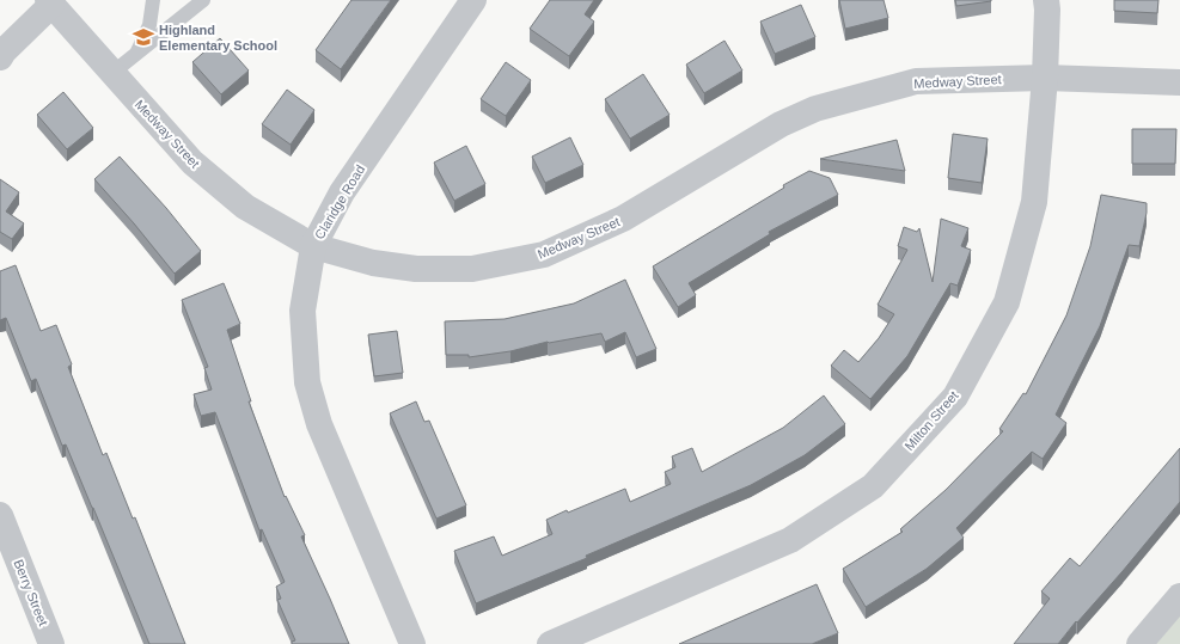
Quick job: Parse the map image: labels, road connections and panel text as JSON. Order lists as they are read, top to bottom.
{
  "streets": {
    "street": [
      "Medway Street",
      "Claridge Road",
      "Milton Street",
      "Berry Street"
    ]
  },
  "crossings": [
    ["Medway Street", "Claridge Road"],
    ["Medway Street", "Milton Street"]
  ],
  "places": {
    "school or university": ["Highland Elementary School"]
  }
}
